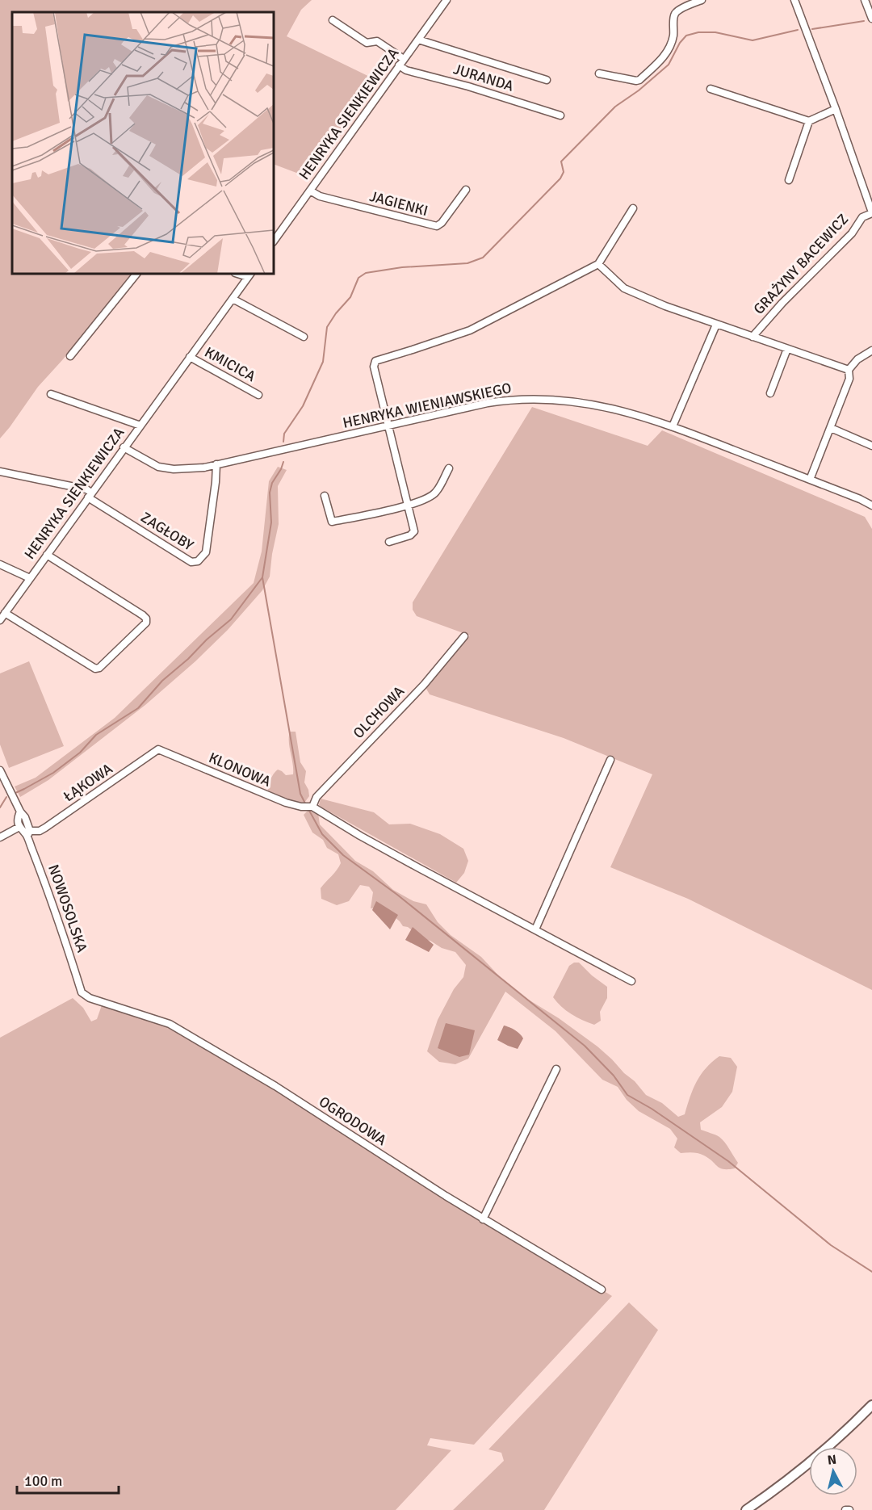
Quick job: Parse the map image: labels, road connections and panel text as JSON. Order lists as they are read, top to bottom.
{
  "streets": {
    "street": [
      "JURANDA",
      "HENRYKA SIENKIEWICZA",
      "JAGIENKI",
      "GRAŻYNY BACEWICZ",
      "KMICICA",
      "HENRYKA WIENIAWSKIEGO",
      "ZAGŁOBY",
      "OLCHOWA",
      "KLONOWA",
      "ŁĄKOWA",
      "NOWOSOLSKA",
      "OGRODOWA"
    ]
  },
  "crossings": [
    ["JURANDA", "HENRYKA SIENKIEWICZA"],
    ["HENRYKA SIENKIEWICZA", "JAGIENKI"],
    ["HENRYKA SIENKIEWICZA", "KMICICA"],
    ["HENRYKA SIENKIEWICZA", "HENRYKA WIENIAWSKIEGO"],
    ["HENRYKA SIENKIEWICZA", "ZAGŁOBY"],
    ["HENRYKA WIENIAWSKIEGO", "ZAGŁOBY"],
    ["OLCHOWA", "KLONOWA"],
    ["KLONOWA", "ŁĄKOWA"],
    ["ŁĄKOWA", "NOWOSOLSKA"],
    ["NOWOSOLSKA", "OGRODOWA"]
  ],
  "scale_bar": "100 m",
  "north": "top"
}
